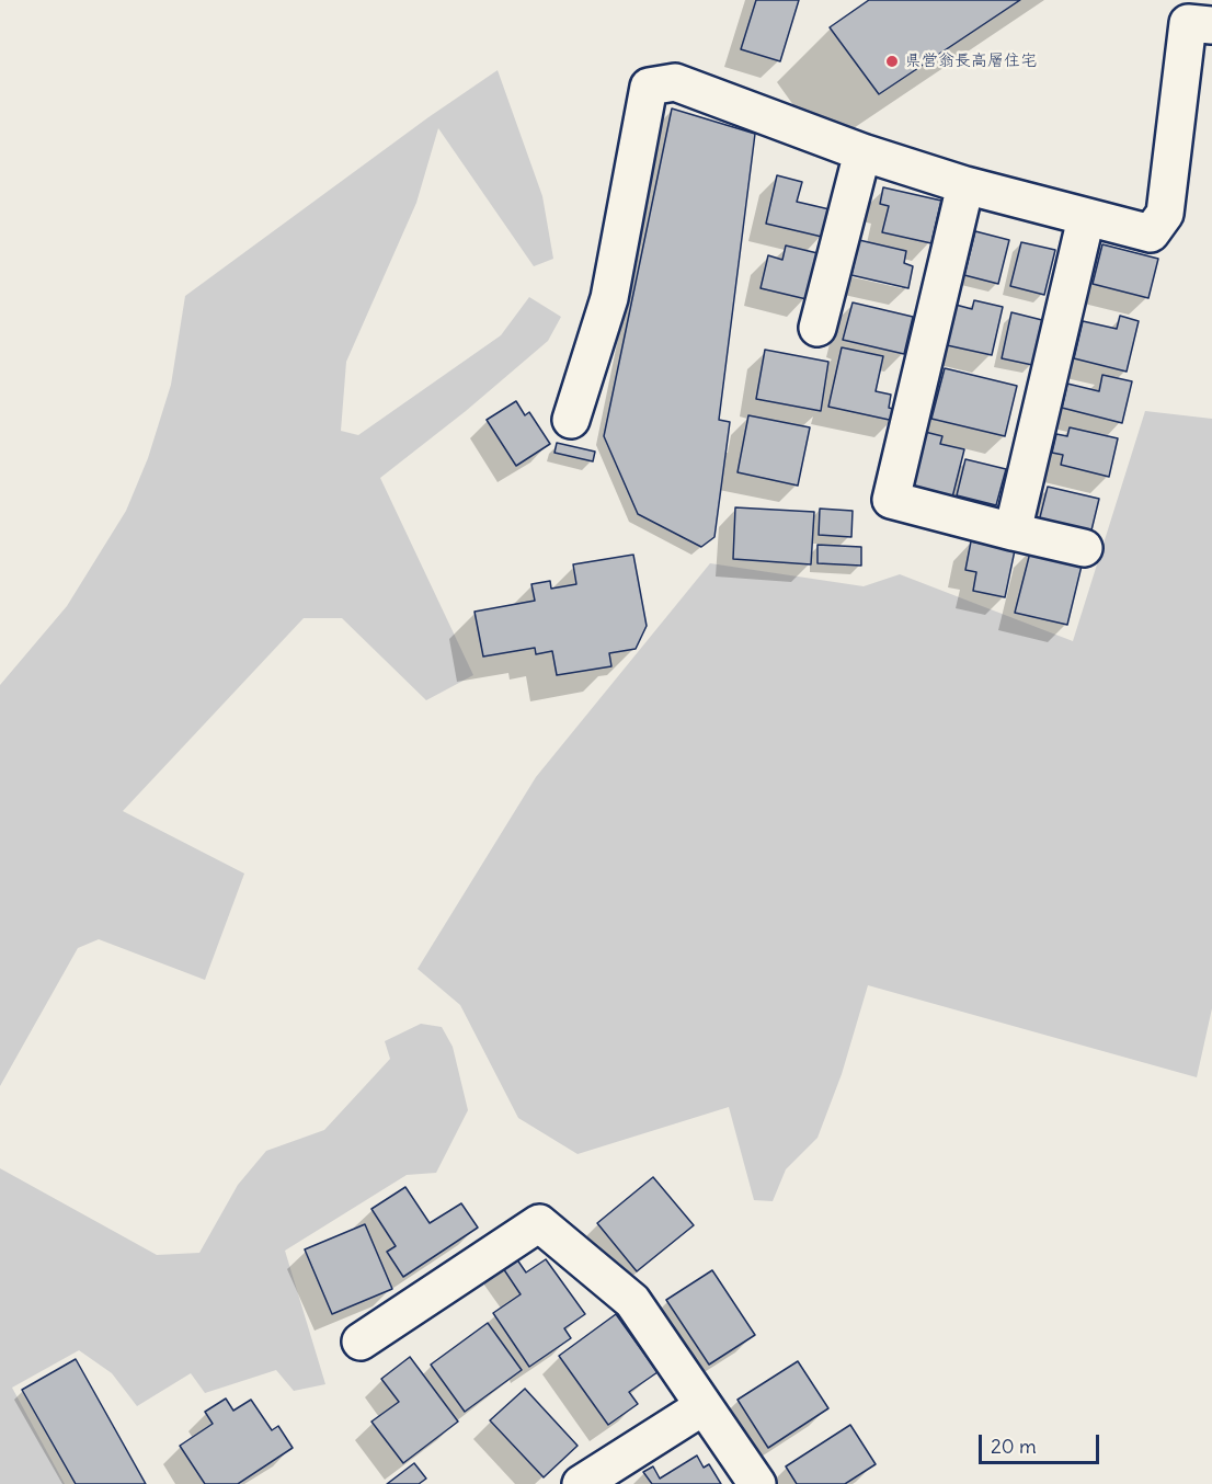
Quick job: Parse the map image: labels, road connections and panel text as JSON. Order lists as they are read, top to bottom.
{
  "places": ["県営翁長高層住宅"],
  "scale_bar": "20 m"
}
